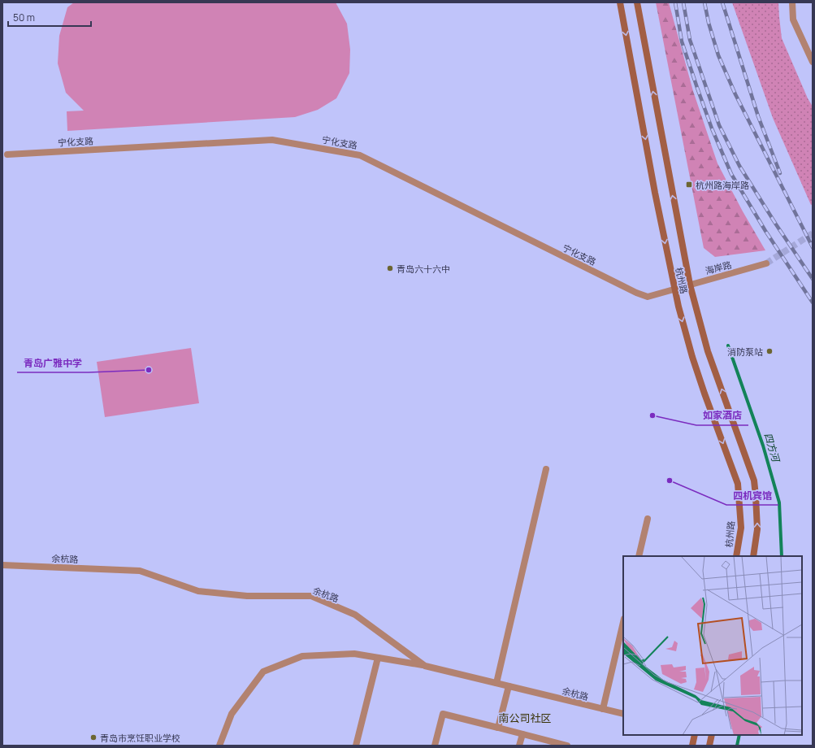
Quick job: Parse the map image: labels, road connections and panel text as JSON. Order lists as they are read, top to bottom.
{
  "streets": {
    "main road": ["杭州路"],
    "street": ["宁化支路", "海岸路", "余杭路"]
  },
  "crossings": [
    ["宁化支路", "海岸路"],
    ["宁化支路", "杭州路"],
    ["海岸路", "杭州路"]
  ],
  "districts": ["南公司社区"],
  "water": ["四方河"],
  "places": {
    "transit": ["杭州路海岸路"],
    "other": [
      "青岛六十六中",
      "消防泵站",
      "青岛广雅中学",
      "如家酒店",
      "四机宾馆",
      "青岛市烹饪职业学校"
    ]
  },
  "scale_bar": "50 m"
}
